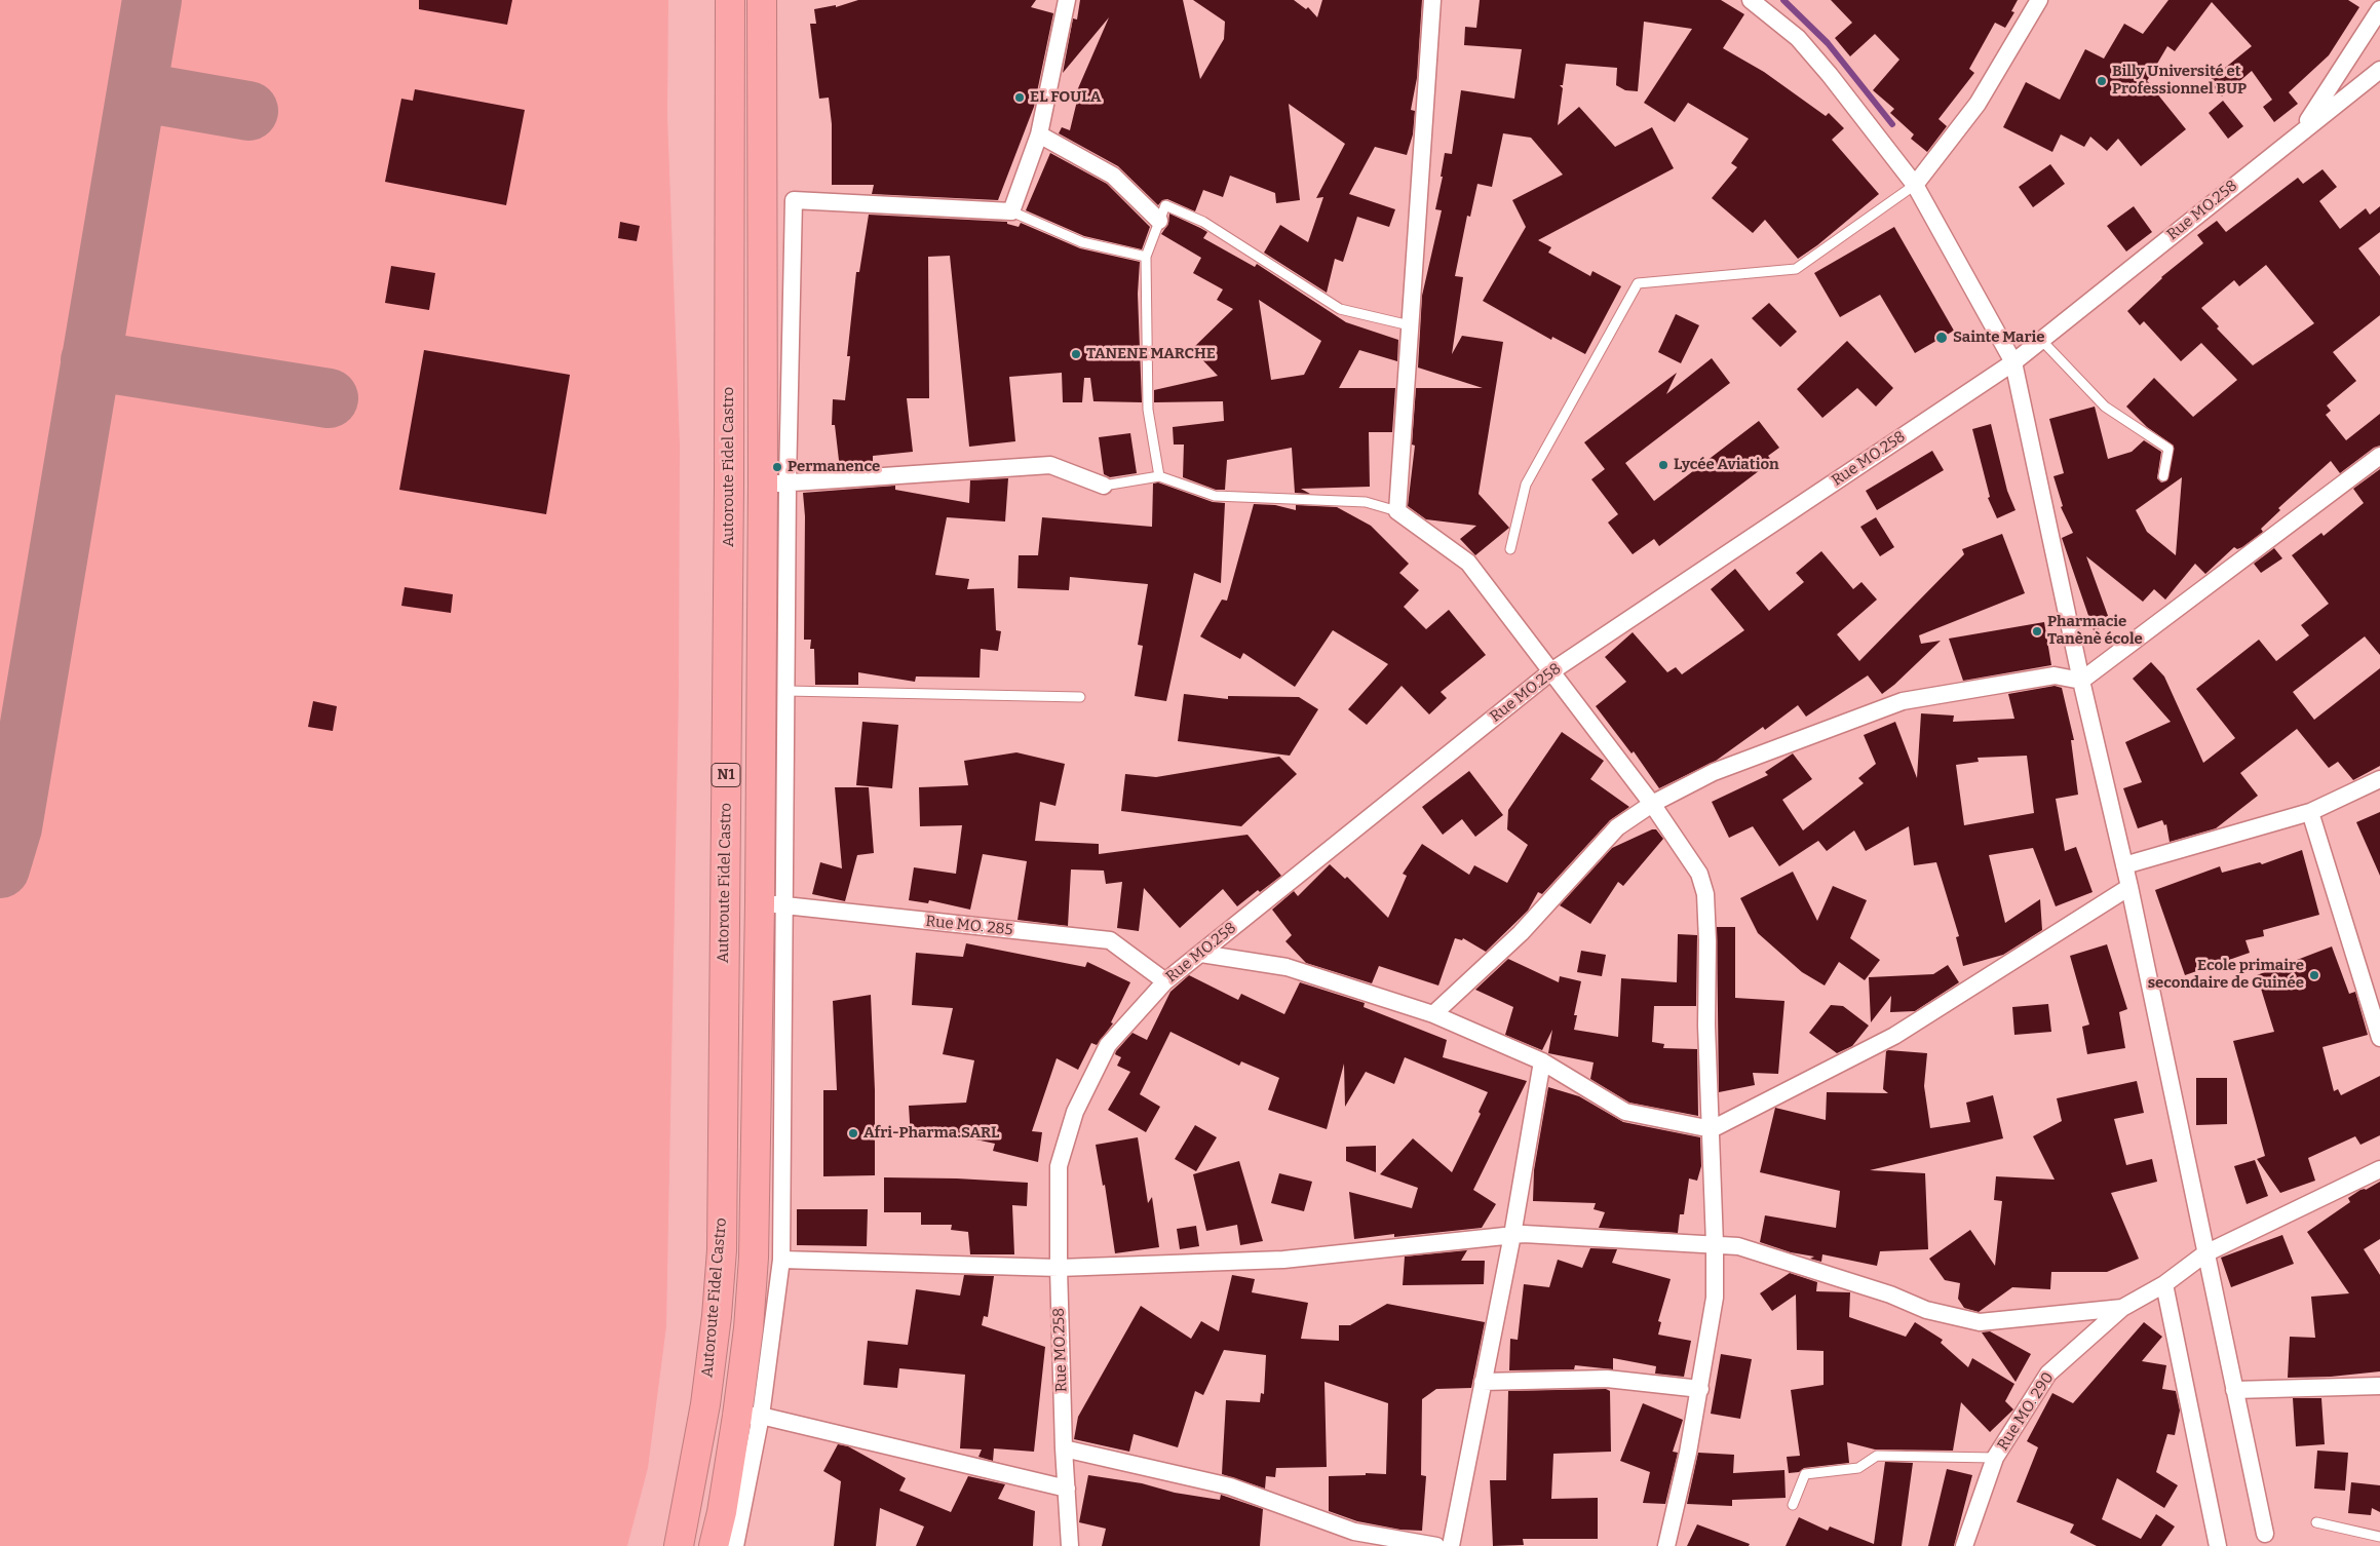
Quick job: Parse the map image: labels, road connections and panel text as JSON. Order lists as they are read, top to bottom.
{
  "streets": {
    "highway": ["Autoroute Fidel Castro", "N1"],
    "street": ["Rue MO.258", "Rue MO. 285", "Rue MO. 290"]
  },
  "crossings": [
    ["Rue MO.258", "Rue MO. 285"],
    ["N1", "Rue MO. 285"]
  ],
  "places": [
    "Billy Université et Professionnel BUP",
    "EL FOULA",
    "Sainte Marie",
    "TANENE MARCHE",
    "Lycée Aviation",
    "Permanence",
    "Pharmacie Tanènè école",
    "Ecole primaire secondaire de Guinée",
    "Afri-Pharma.SARL"
  ]
}
